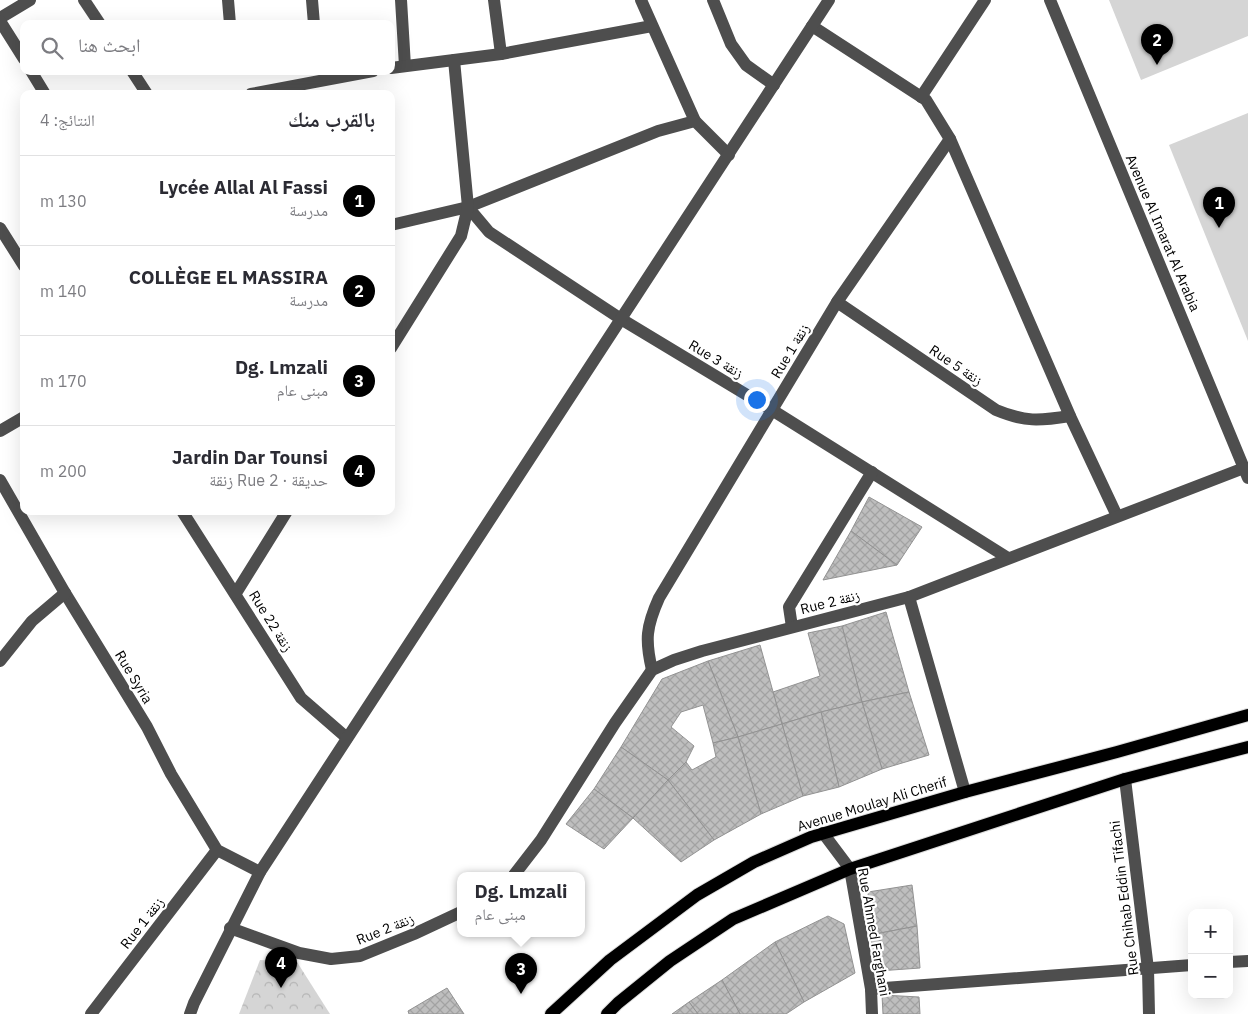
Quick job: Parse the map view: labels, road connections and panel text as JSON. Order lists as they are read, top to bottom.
{
  "streets": {
    "main road": ["Avenue Moulay Ali Cherif"],
    "street": [
      "Avenue Al Imarat Al Arabia",
      "Rue 1 زنقة",
      "Rue 3 زنقة",
      "Rue 5 زنقة",
      "Rue 2 زنقة",
      "Rue 22 زنقة",
      "Rue Syria",
      "Rue Chihab Eddin Tifachi",
      "Rue Ahmed Farghani"
    ]
  },
  "crossings": [
    ["Avenue Al Imarat Al Arabia", "Rue 2 زنقة"],
    ["Rue 1 زنقة", "Rue 3 زنقة"],
    ["Rue 1 زنقة", "Rue 5 زنقة"],
    ["Rue 1 زنقة", "Rue 2 زنقة"],
    ["Rue 1 زنقة", "Rue Syria"],
    ["Rue 3 زنقة", "Rue 2 زنقة"],
    ["Avenue Moulay Ali Cherif", "Rue Ahmed Farghani"]
  ],
  "page": {
    "search": "ابحث هنا",
    "pins": [
      "2",
      "1",
      "4",
      "3"
    ],
    "heading": ["بالقرب منك", "النتائج: 4"],
    "list": [
      {
        "mark": "1",
        "name": "Lycée Allal Al Fassi",
        "note": "مدرسة",
        "value": "130 m"
      },
      {
        "mark": "2",
        "name": "COLLÈGE EL MASSIRA",
        "note": "مدرسة",
        "value": "140 m"
      },
      {
        "mark": "3",
        "name": "Dg. Lmzali",
        "note": "مبنى عام",
        "value": "170 m"
      },
      {
        "mark": "4",
        "name": "Jardin Dar Tounsi",
        "note": "حديقة · Rue 2 زنقة",
        "value": "200 m"
      }
    ],
    "popup": ["Dg. Lmzali", "مبنى عام"],
    "map_buttons": ["+", "−"]
  }
}
